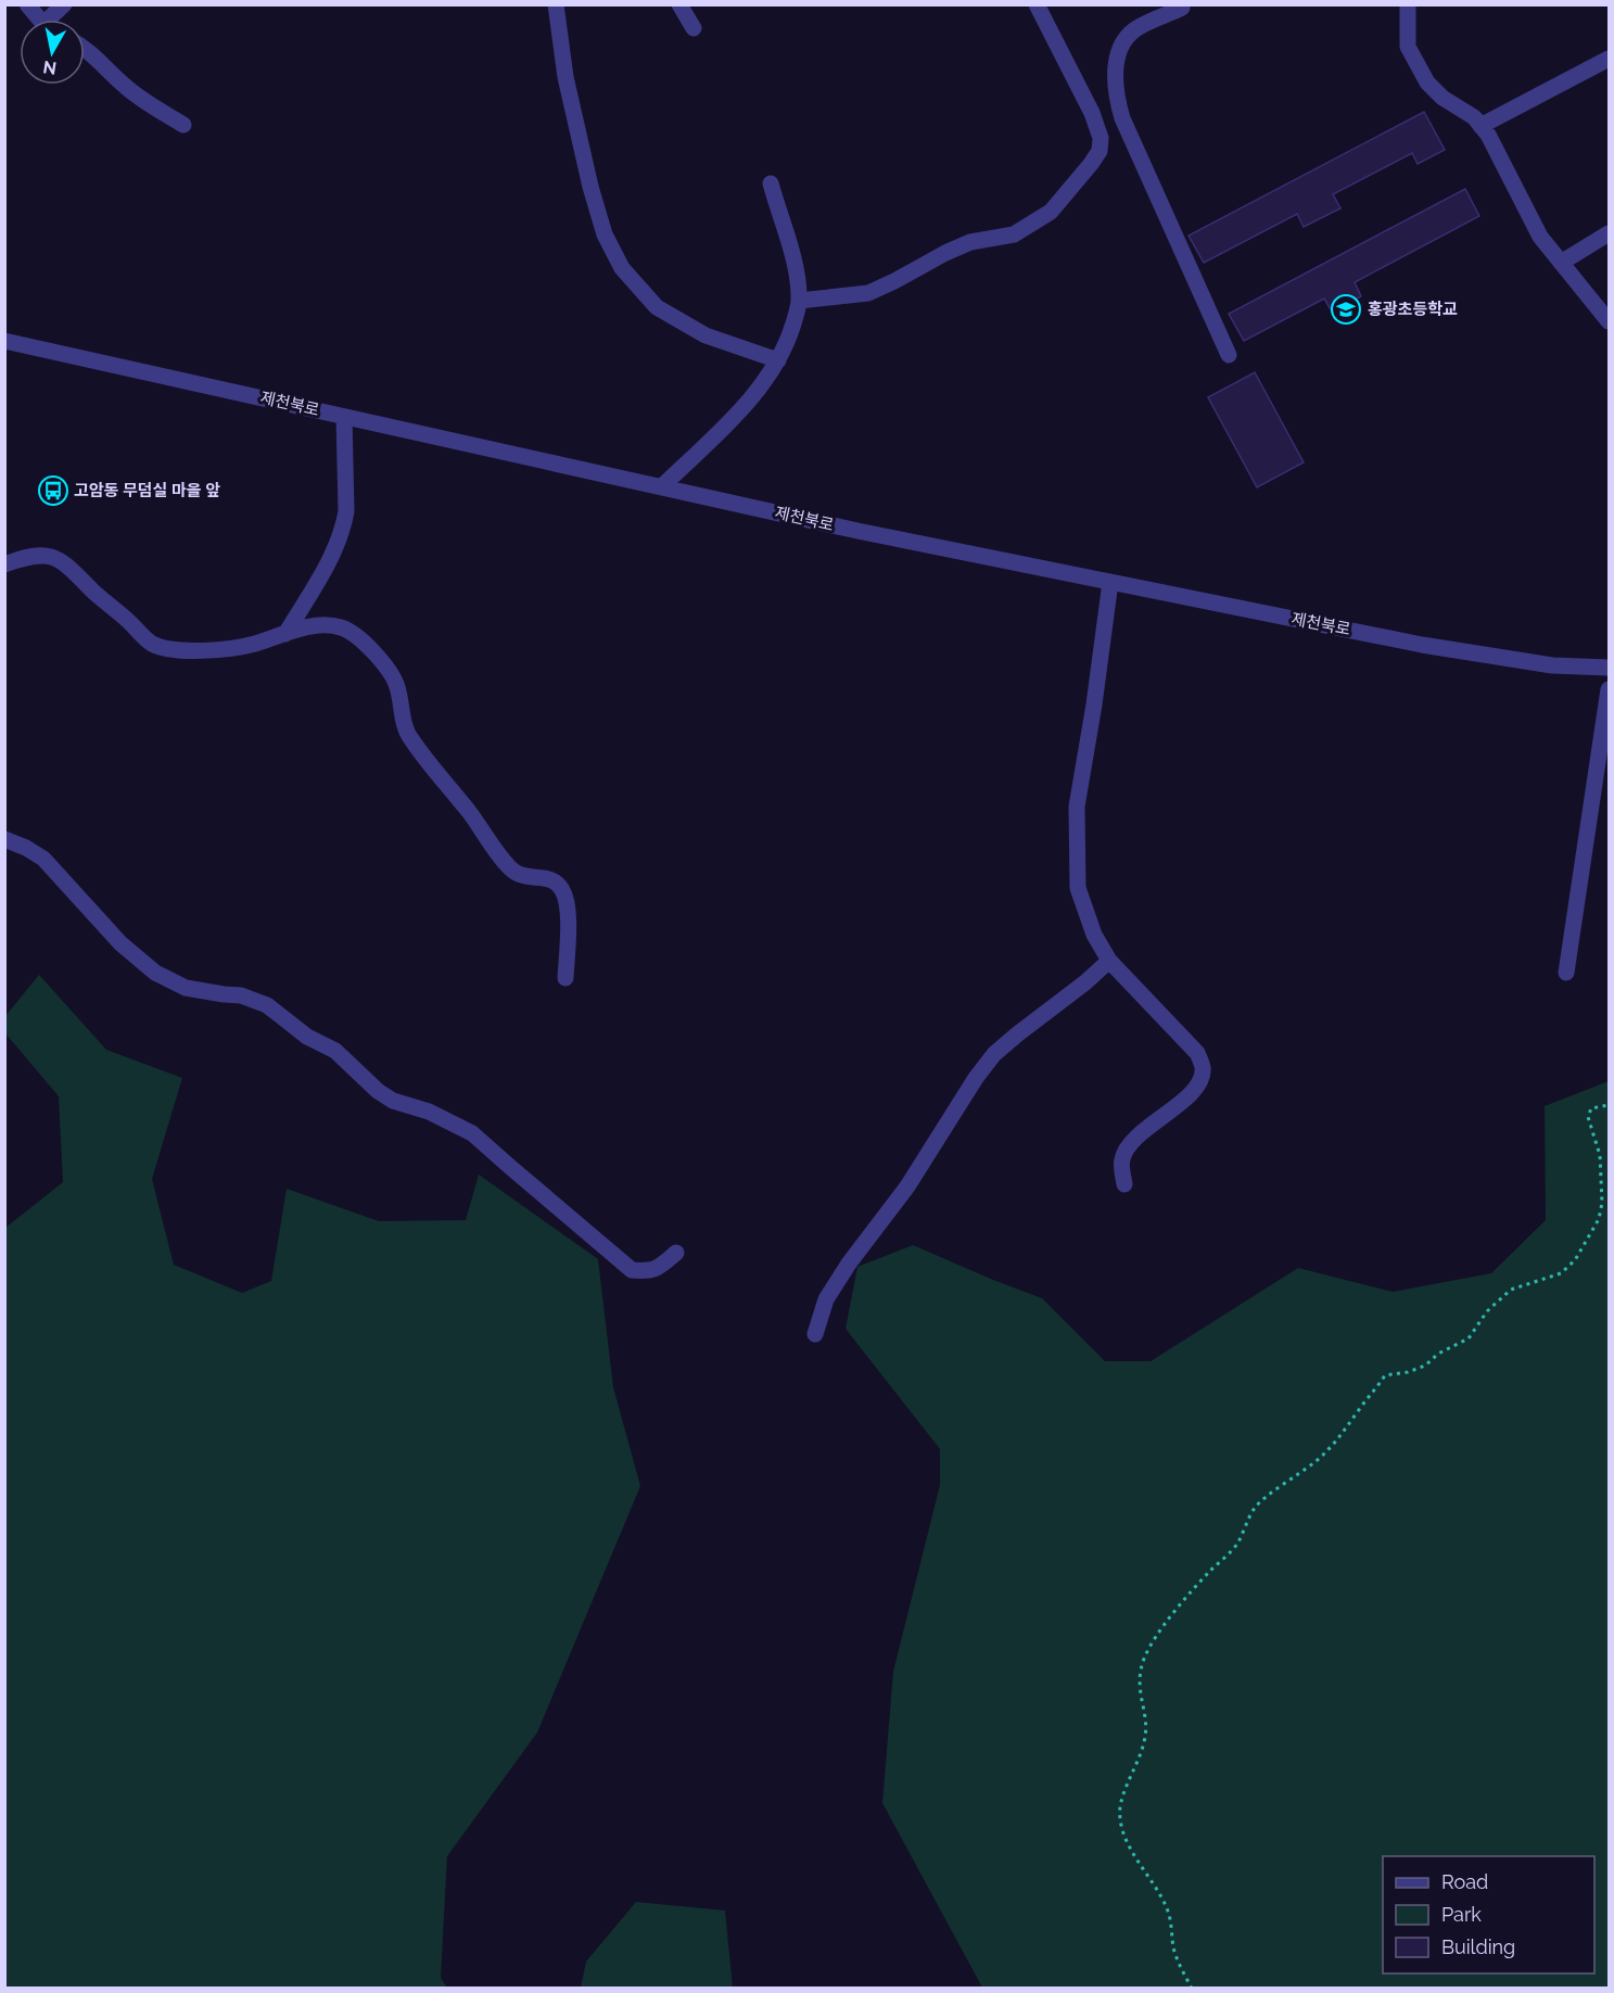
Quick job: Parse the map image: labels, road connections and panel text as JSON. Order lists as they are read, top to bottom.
{
  "streets": {
    "street": ["제천북로"]
  },
  "places": {
    "school or university": ["홍광초등학교"],
    "bus stop": ["고암동 무덤실 마을 앞"]
  },
  "legend": ["Road", "Park", "Building"],
  "north": "bottom"
}
